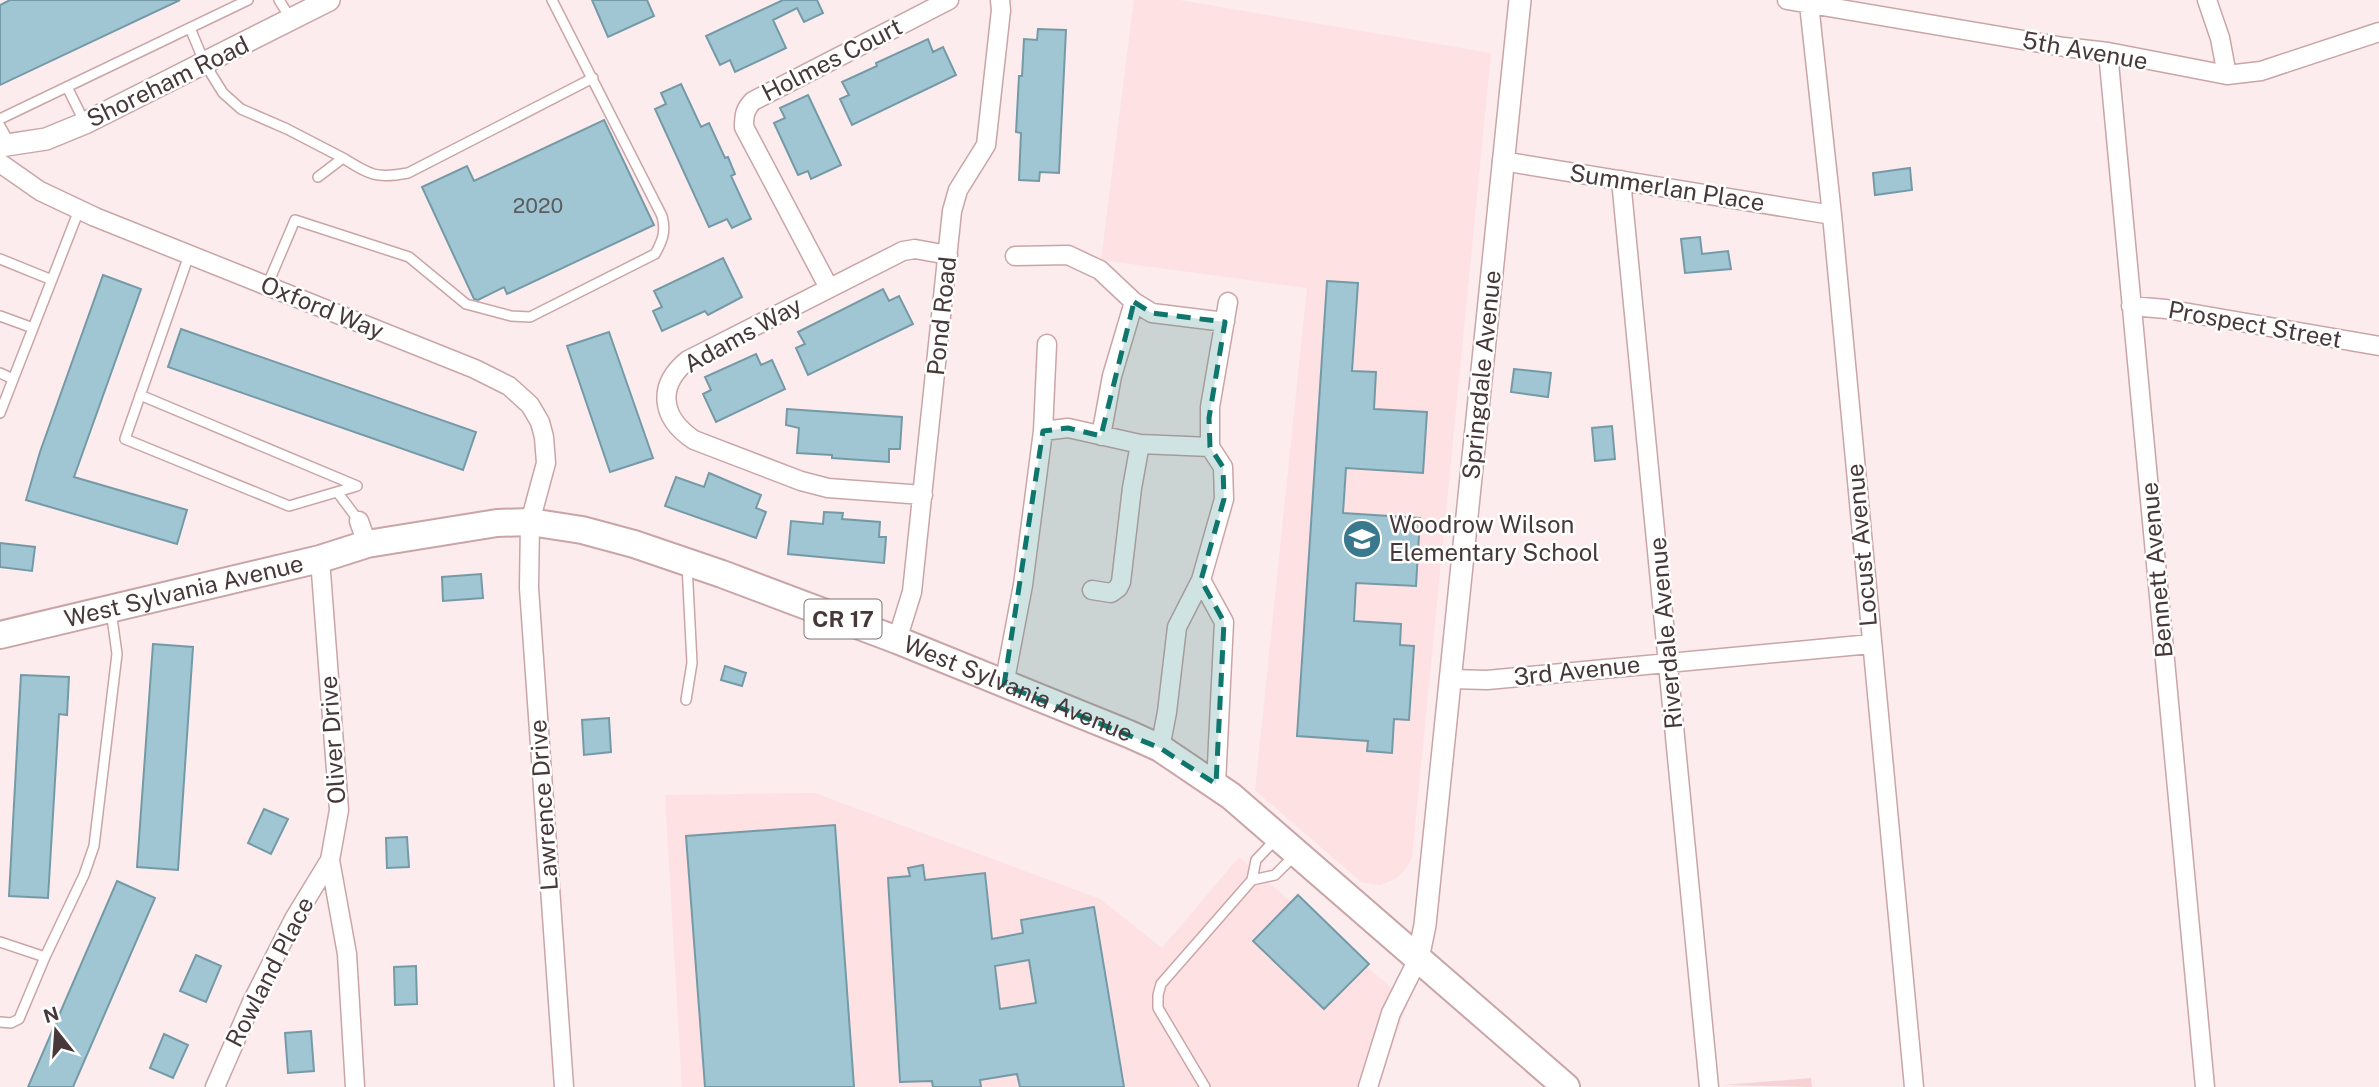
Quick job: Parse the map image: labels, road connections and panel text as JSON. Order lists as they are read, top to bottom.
{
  "streets": {
    "main road": ["West Sylvania Avenue", "CR 17"],
    "street": [
      "5th Avenue",
      "Holmes Court",
      "Shoreham Road",
      "Summerlan Place",
      "Oxford Way",
      "Pond Road",
      "Prospect Street",
      "Adams Way",
      "Springdale Avenue",
      "Locust Avenue",
      "Bennett Avenue",
      "Riverdale Avenue",
      "3rd Avenue",
      "Oliver Drive",
      "Lawrence Drive",
      "Rowland Place"
    ]
  },
  "crossings": [
    ["5th Avenue", "Locust Avenue"],
    ["5th Avenue", "Bennett Avenue"],
    ["Holmes Court", "Adams Way"],
    ["Shoreham Road", "Oxford Way"],
    ["Summerlan Place", "Springdale Avenue"],
    ["Summerlan Place", "Locust Avenue"],
    ["Summerlan Place", "Riverdale Avenue"],
    ["Oxford Way", "West Sylvania Avenue"],
    ["Oxford Way", "Lawrence Drive"],
    ["Pond Road", "Adams Way"],
    ["Pond Road", "West Sylvania Avenue"],
    ["Prospect Street", "Bennett Avenue"],
    ["Springdale Avenue", "West Sylvania Avenue"],
    ["Springdale Avenue", "3rd Avenue"],
    ["Locust Avenue", "3rd Avenue"],
    ["West Sylvania Avenue", "Oliver Drive"],
    ["West Sylvania Avenue", "Lawrence Drive"],
    ["Riverdale Avenue", "3rd Avenue"],
    ["Oliver Drive", "Rowland Place"]
  ],
  "places": {
    "school or university": ["Woodrow Wilson Elementary School"]
  },
  "house_numbers": ["2020"],
  "north": "top"
}
